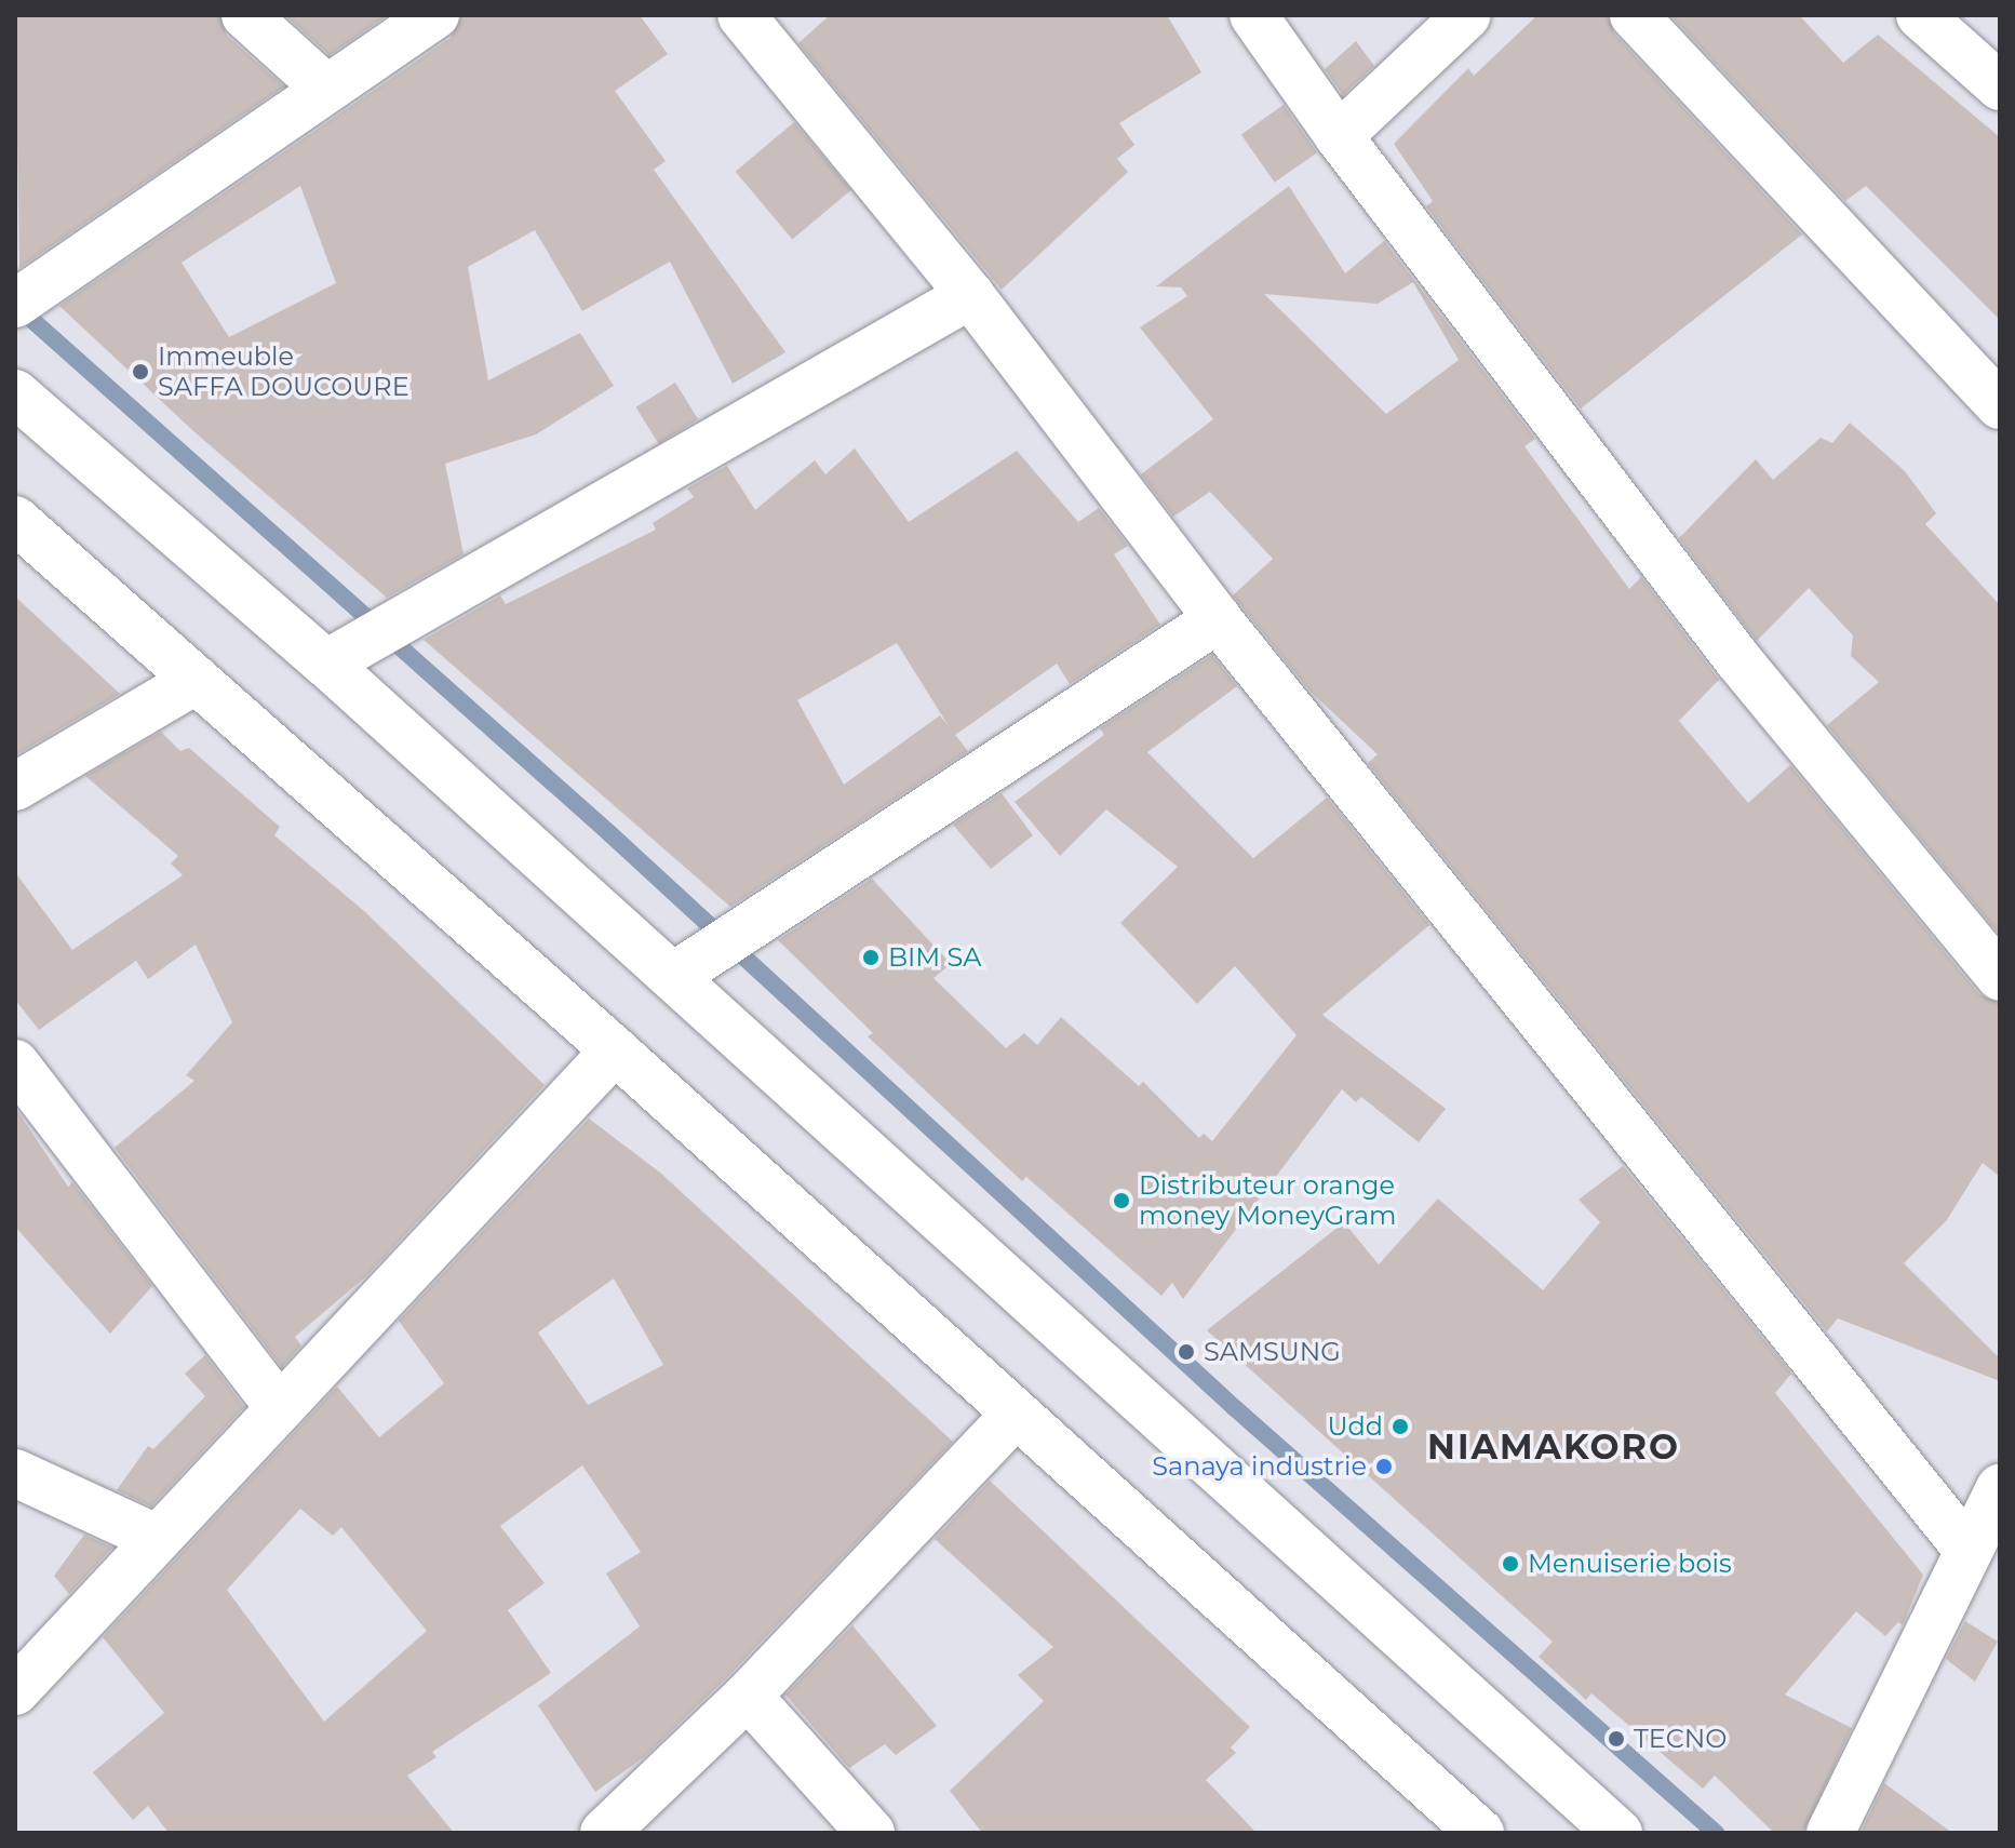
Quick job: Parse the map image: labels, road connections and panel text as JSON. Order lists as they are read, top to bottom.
{
  "districts": ["NIAMAKORO"],
  "places": [
    "Immeuble SAFFA DOUCOURE",
    "BIM SA",
    "Distributeur orange money MoneyGram",
    "SAMSUNG",
    "Udd",
    "Sanaya industrie",
    "Menuiserie bois",
    "TECNO"
  ]
}
